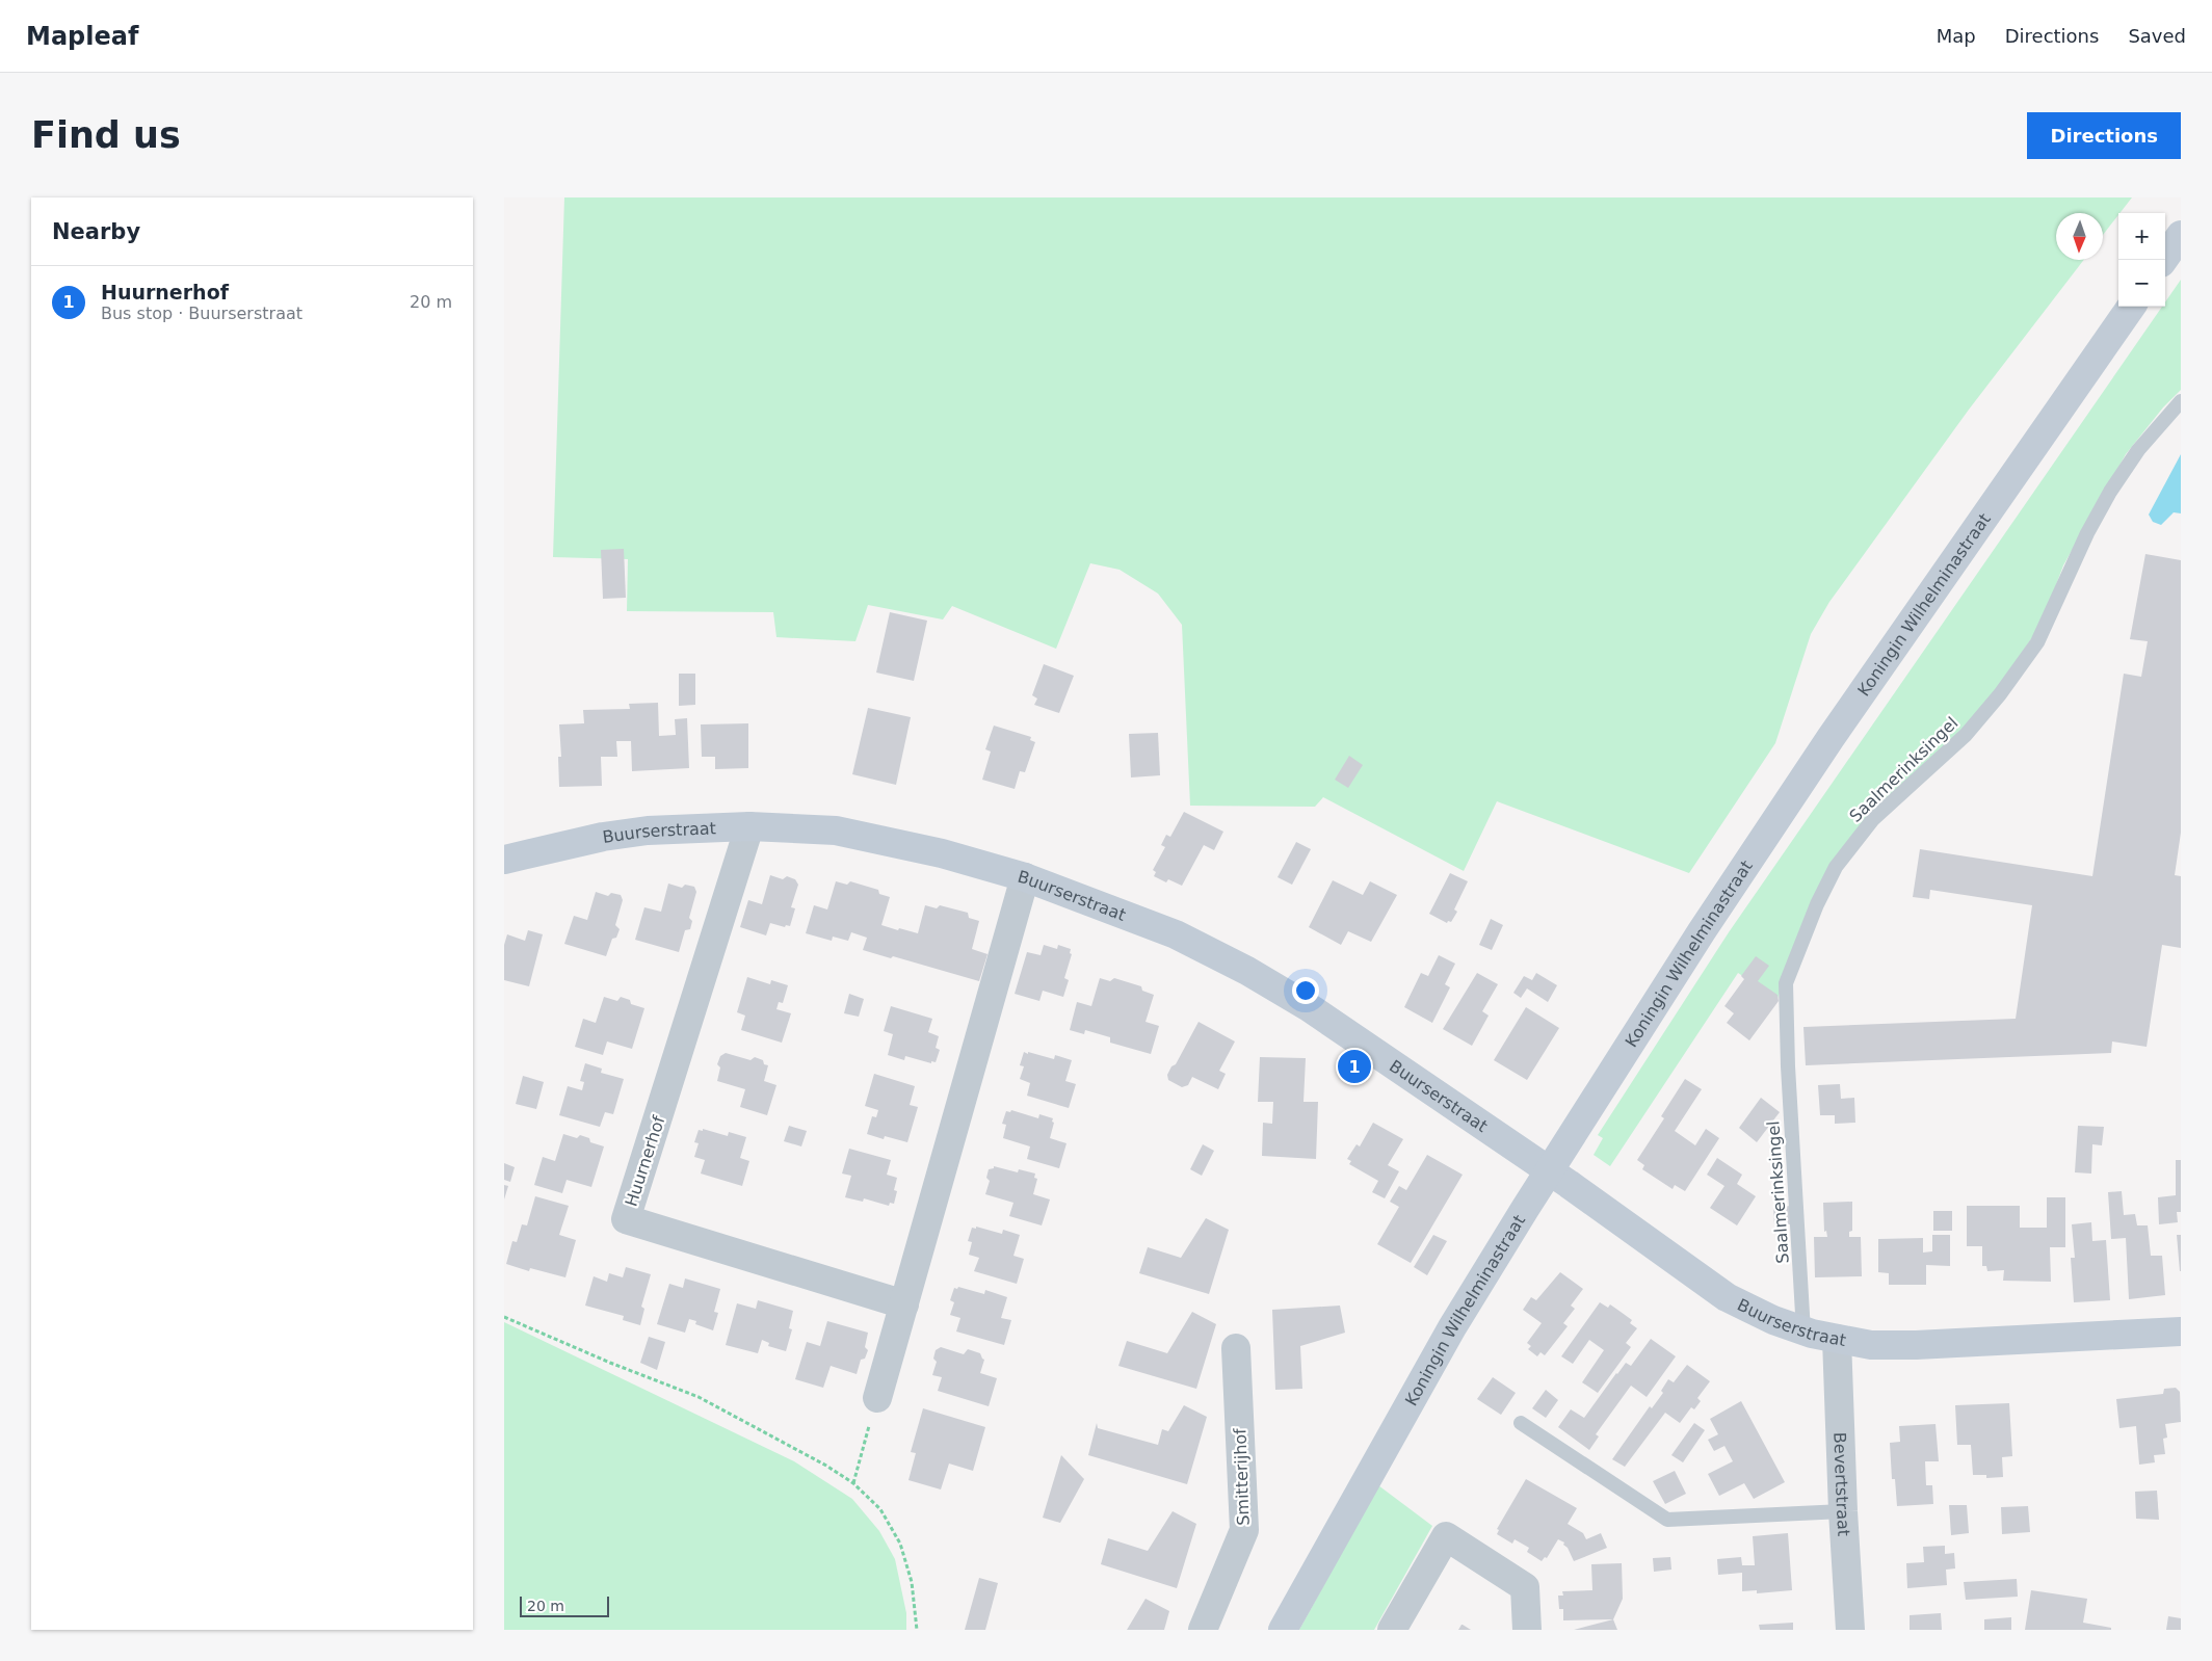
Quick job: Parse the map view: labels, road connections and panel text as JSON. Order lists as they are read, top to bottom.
{
  "streets": {
    "main road": ["Koningin Wilhelminastraat", "Buurserstraat"],
    "street": ["Huurnerhof", "Smitterijhof", "Bevertstraat"],
    "lane": ["Saalmerinksingel"]
  },
  "crossings": [
    ["Saalmerinksingel", "Buurserstraat"],
    ["Buurserstraat", "Huurnerhof"],
    ["Buurserstraat", "Bevertstraat"]
  ],
  "scale_bar": "20 m",
  "north": "bottom",
  "page": {
    "header": "Mapleaf",
    "nav": ["Map", "Directions", "Saved"],
    "buttons": "Directions",
    "title": "Find us",
    "heading": "Nearby",
    "map_buttons": ["+", "−"],
    "list": [
      {
        "mark": "1",
        "name": "Huurnerhof",
        "note": "Bus stop · Buurserstraat",
        "value": "20 m"
      }
    ],
    "pins": "1",
    "scale": "20 m"
  }
}
